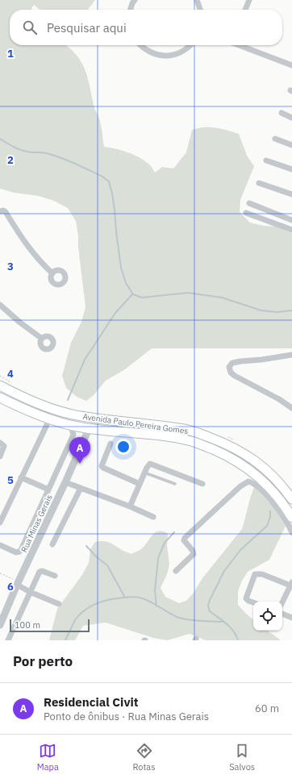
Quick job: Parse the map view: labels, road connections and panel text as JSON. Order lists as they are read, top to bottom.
{
  "streets": {
    "main road": ["Avenida Paulo Pereira Gomes"],
    "street": ["Rua Minas Gerais"]
  },
  "crossings": [
    ["Avenida Paulo Pereira Gomes", "Rua Minas Gerais"]
  ],
  "scale_bar": "100 m",
  "page": {
    "search": "Pesquisar aqui",
    "pins": "A",
    "scale": "100 m",
    "heading": "Por perto",
    "list": [
      {
        "mark": "A",
        "name": "Residencial Civit",
        "note": "Ponto de ônibus · Rua Minas Gerais",
        "value": "60 m"
      }
    ],
    "nav": ["Mapa", "Rotas", "Salvos"]
  },
  "grid": {
    "rows": [
      "1",
      "2",
      "3",
      "4",
      "5",
      "6"
    ]
  }
}
